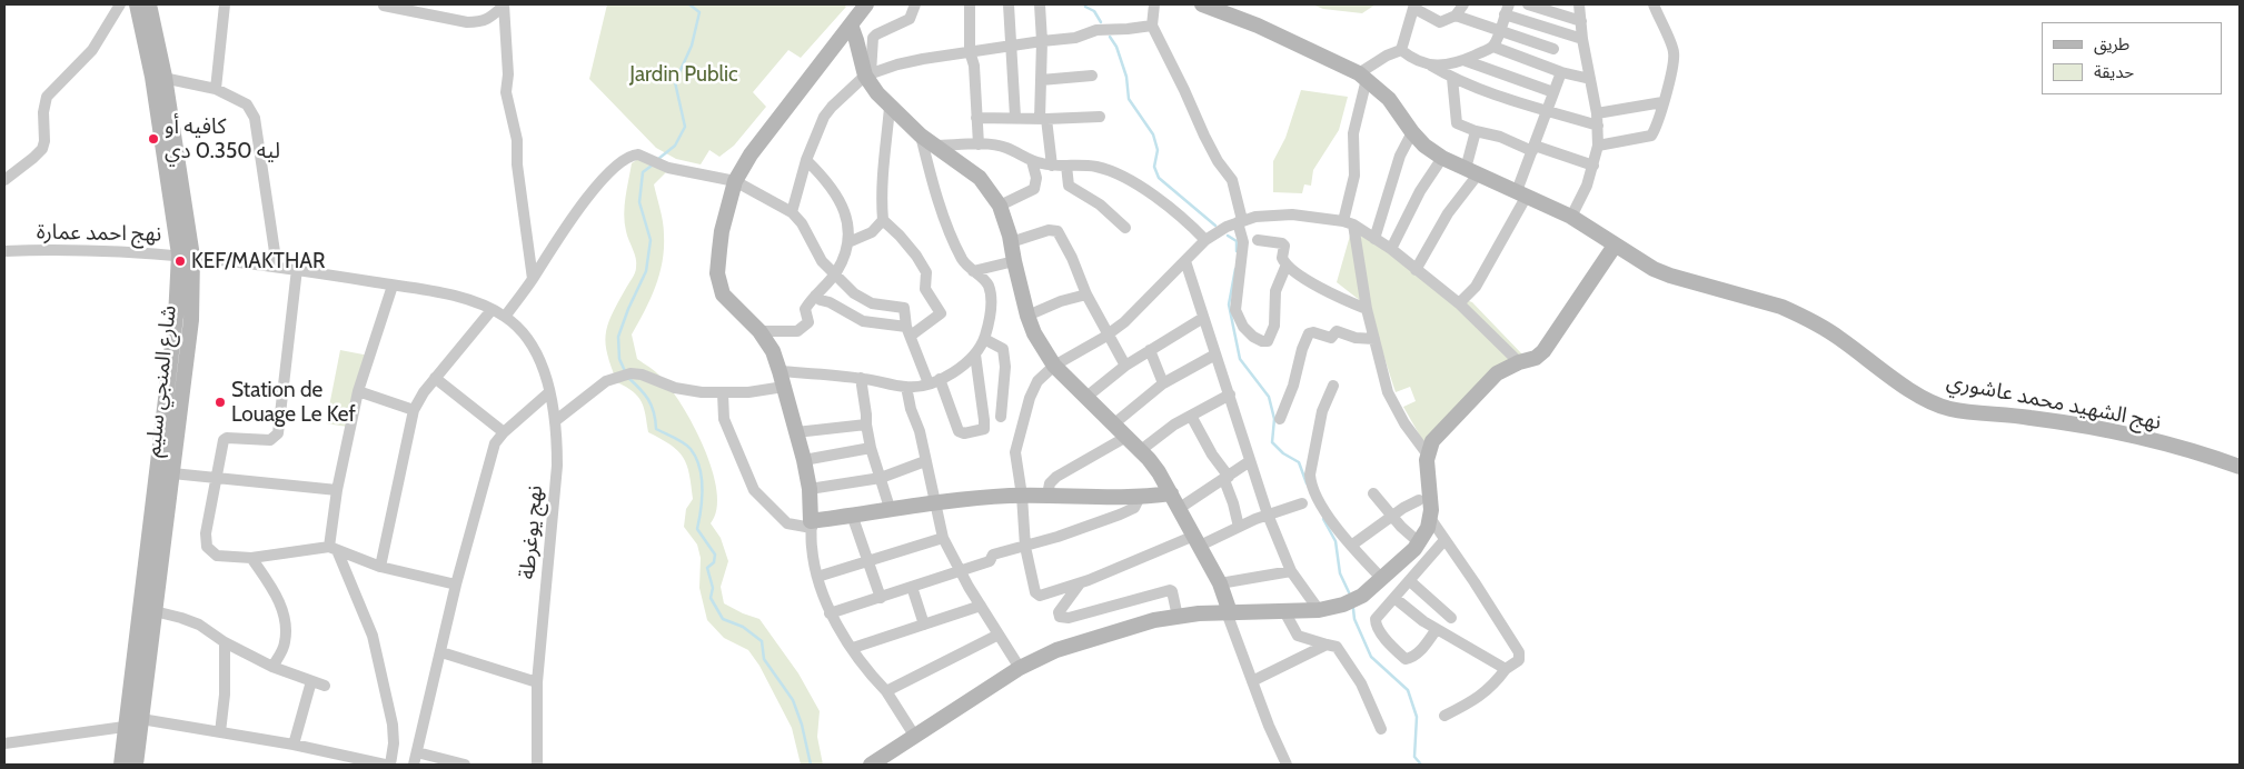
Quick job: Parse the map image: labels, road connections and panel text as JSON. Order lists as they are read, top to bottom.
{
  "streets": {
    "street": [
      "نهج احمد عمارة",
      "شارع المنجي سليم",
      "نهج الشهيد محمد عاشوري",
      "نهج يوغرطة"
    ]
  },
  "crossings": [
    ["نهج احمد عمارة", "شارع المنجي سليم"],
    ["نهج احمد عمارة", "نهج يوغرطة"]
  ],
  "parks": ["Jardin Public"],
  "places": ["كافيه أو ليه 0.350 دي", "KEF/MAKTHAR", "Station de Louage Le Kef"],
  "legend": ["طريق", "حديقة"]
}
